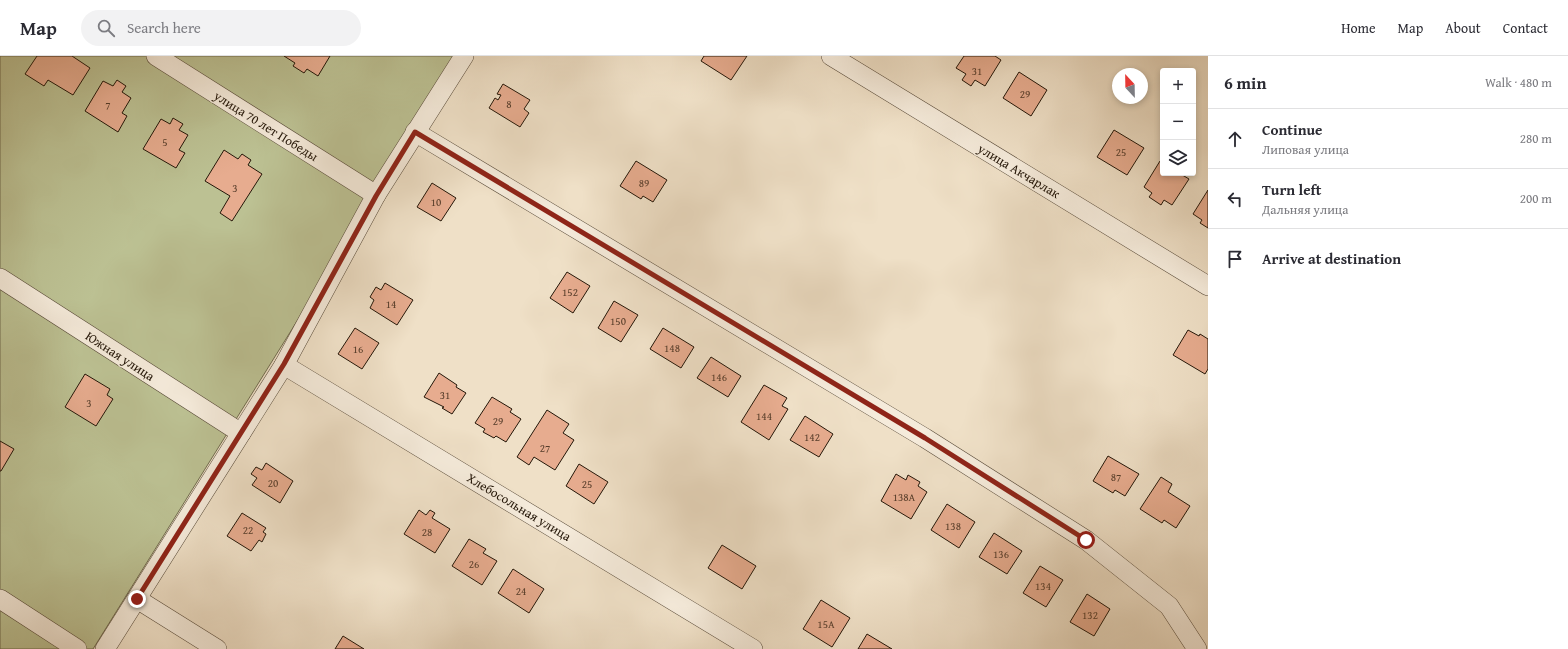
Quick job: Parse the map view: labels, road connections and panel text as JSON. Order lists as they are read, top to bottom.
{
  "streets": {
    "street": [
      "улица 70 лет Победы",
      "улица Акчарлак",
      "Южная улица",
      "Хлебосольная улица"
    ]
  },
  "house_numbers": [
    "31",
    "29",
    "8",
    "7",
    "5",
    "25",
    "89",
    "3",
    "10",
    "152",
    "14",
    "150",
    "148",
    "16",
    "146",
    "31",
    "3",
    "144",
    "29",
    "142",
    "27",
    "87",
    "20",
    "25",
    "138А",
    "138",
    "22",
    "28",
    "136",
    "26",
    "134",
    "24",
    "132",
    "15А"
  ],
  "north": "top",
  "page": {
    "header": "Map",
    "search": "Search here",
    "nav": [
      "Home",
      "Map",
      "About",
      "Contact"
    ],
    "heading": ["6 min", "Walk · 480 m"],
    "map_buttons": ["+", "−"],
    "list": [
      ["Continue", "Липовая улица", "280 m"],
      ["Turn left", "Дальняя улица", "200 m"],
      "Arrive at destination"
    ]
  }
}
